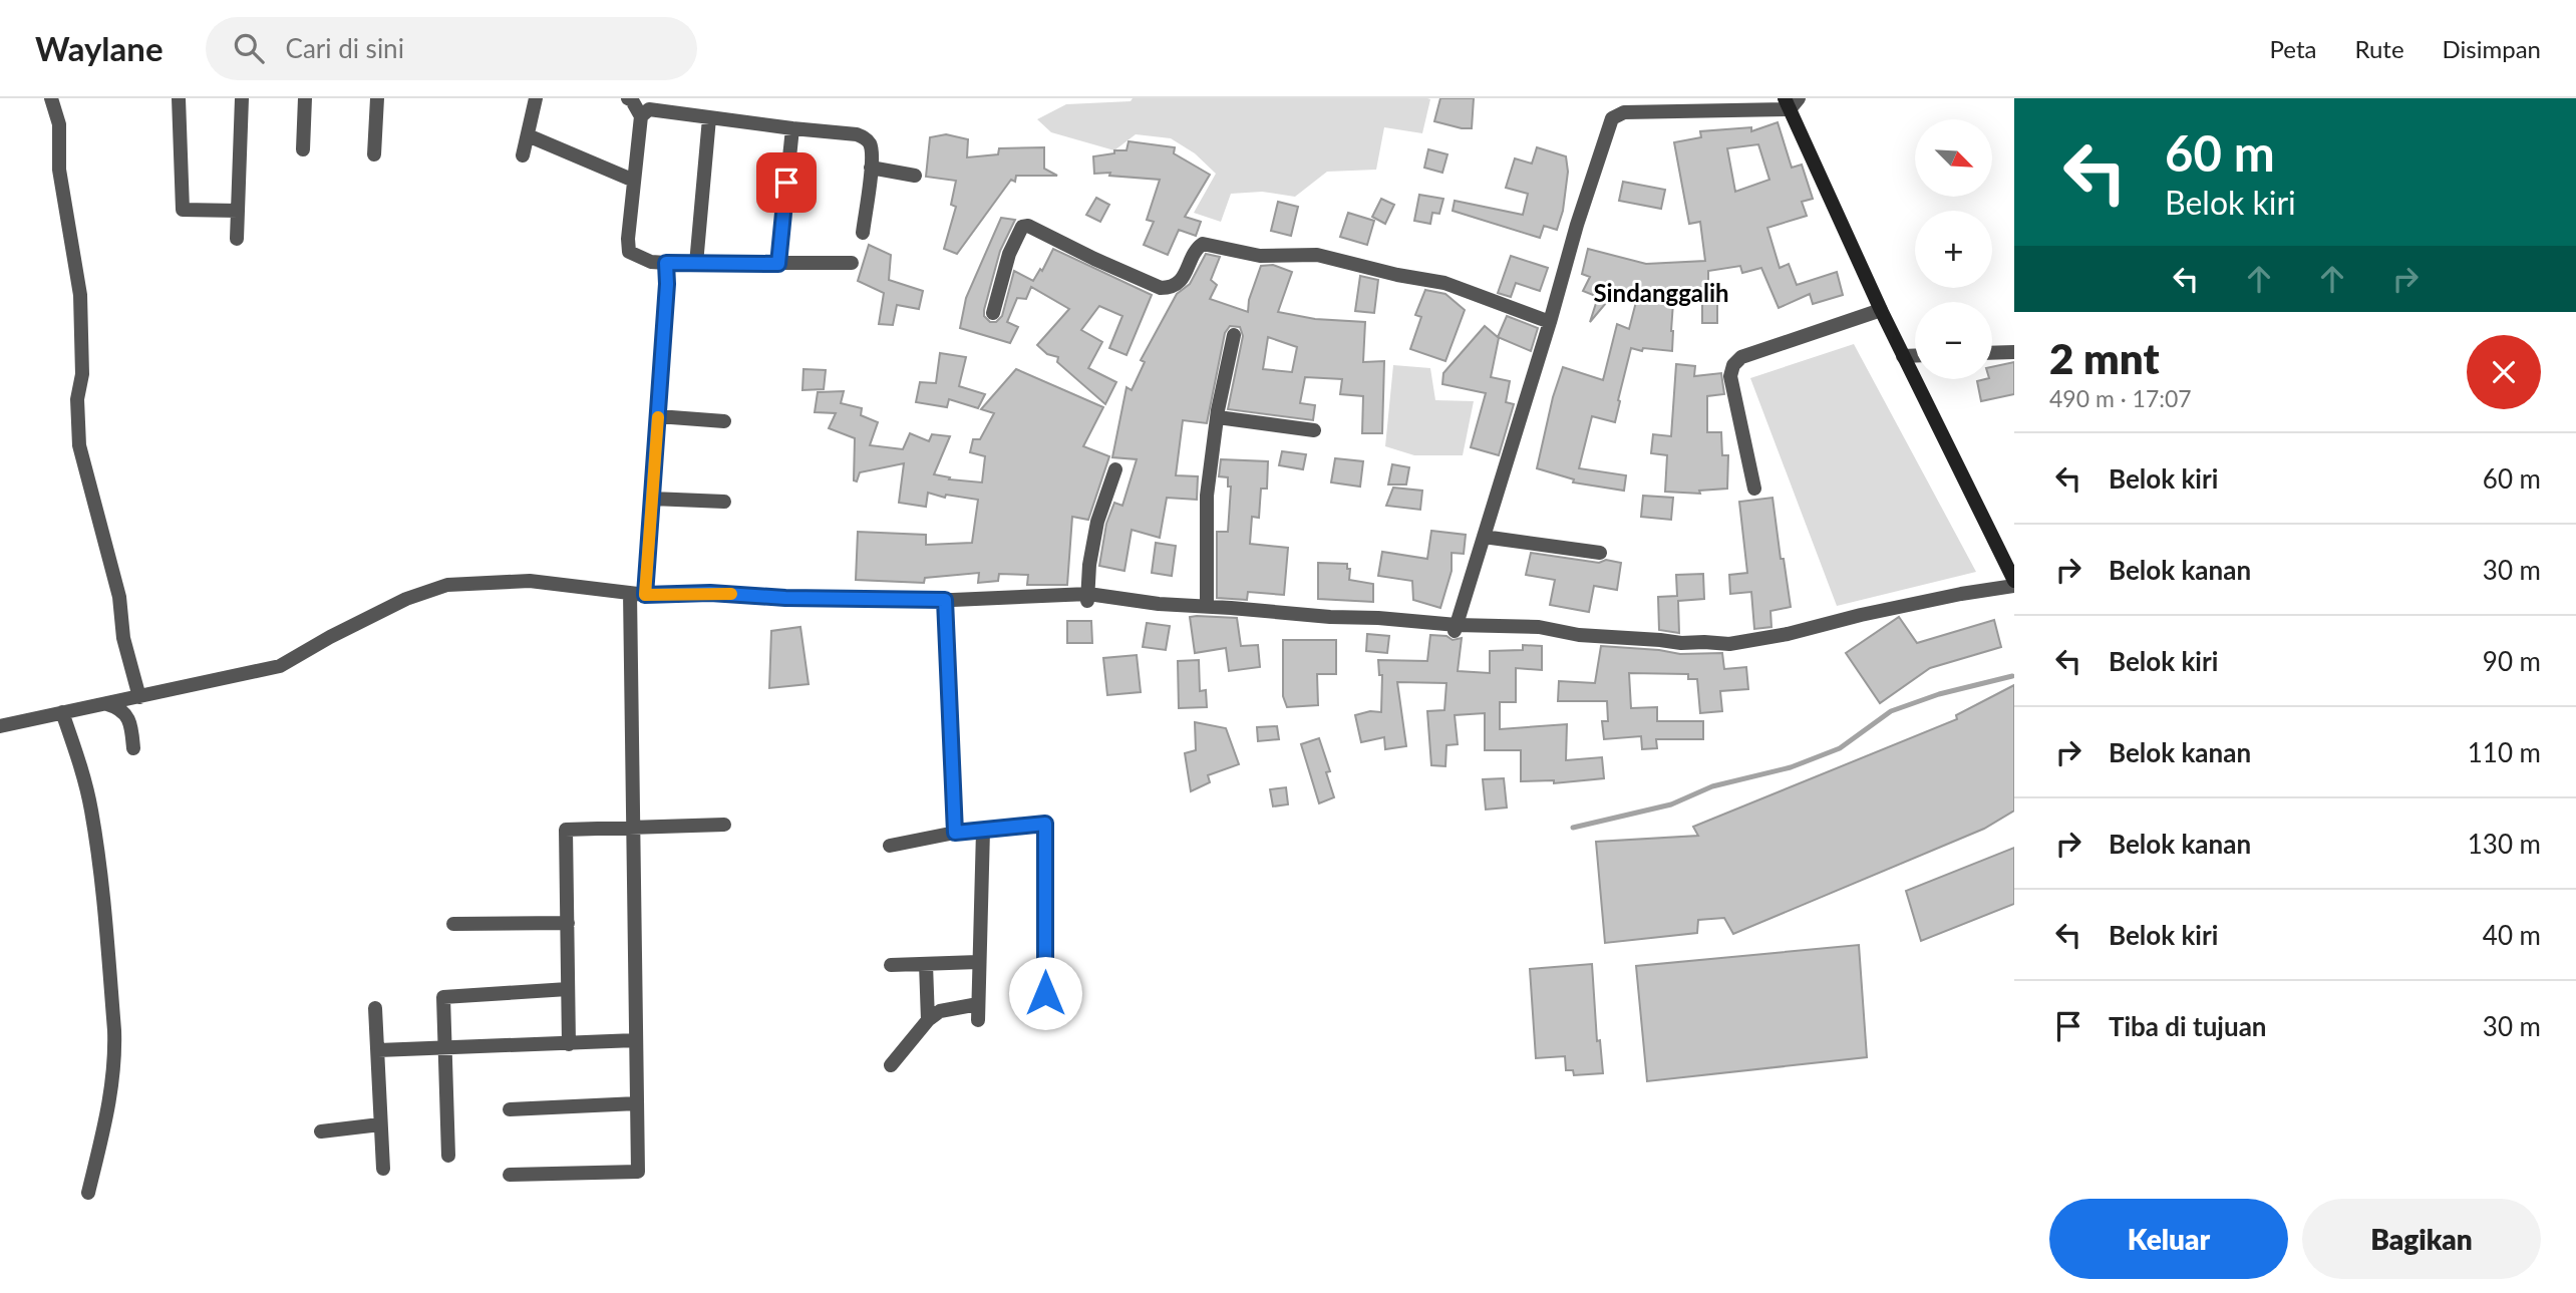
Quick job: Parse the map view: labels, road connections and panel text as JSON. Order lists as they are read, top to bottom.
{
  "districts": ["Sindanggalih"],
  "north": "bottom right",
  "page": {
    "header": "Waylane",
    "search": "Cari di sini",
    "nav": ["Peta", "Rute", "Disimpan"],
    "turn": ["60 m", "Belok kiri"],
    "map_buttons": ["+", "−"],
    "heading": ["2 mnt", "490 m · 17:07"],
    "list": [
      {
        "name": "Belok kiri",
        "value": "60 m"
      },
      {
        "name": "Belok kanan",
        "value": "30 m"
      },
      {
        "name": "Belok kiri",
        "value": "90 m"
      },
      {
        "name": "Belok kanan",
        "value": "110 m"
      },
      {
        "name": "Belok kanan",
        "value": "130 m"
      },
      {
        "name": "Belok kiri",
        "value": "40 m"
      },
      {
        "name": "Tiba di tujuan",
        "value": "30 m"
      }
    ],
    "buttons": ["Keluar", "Bagikan"]
  }
}
